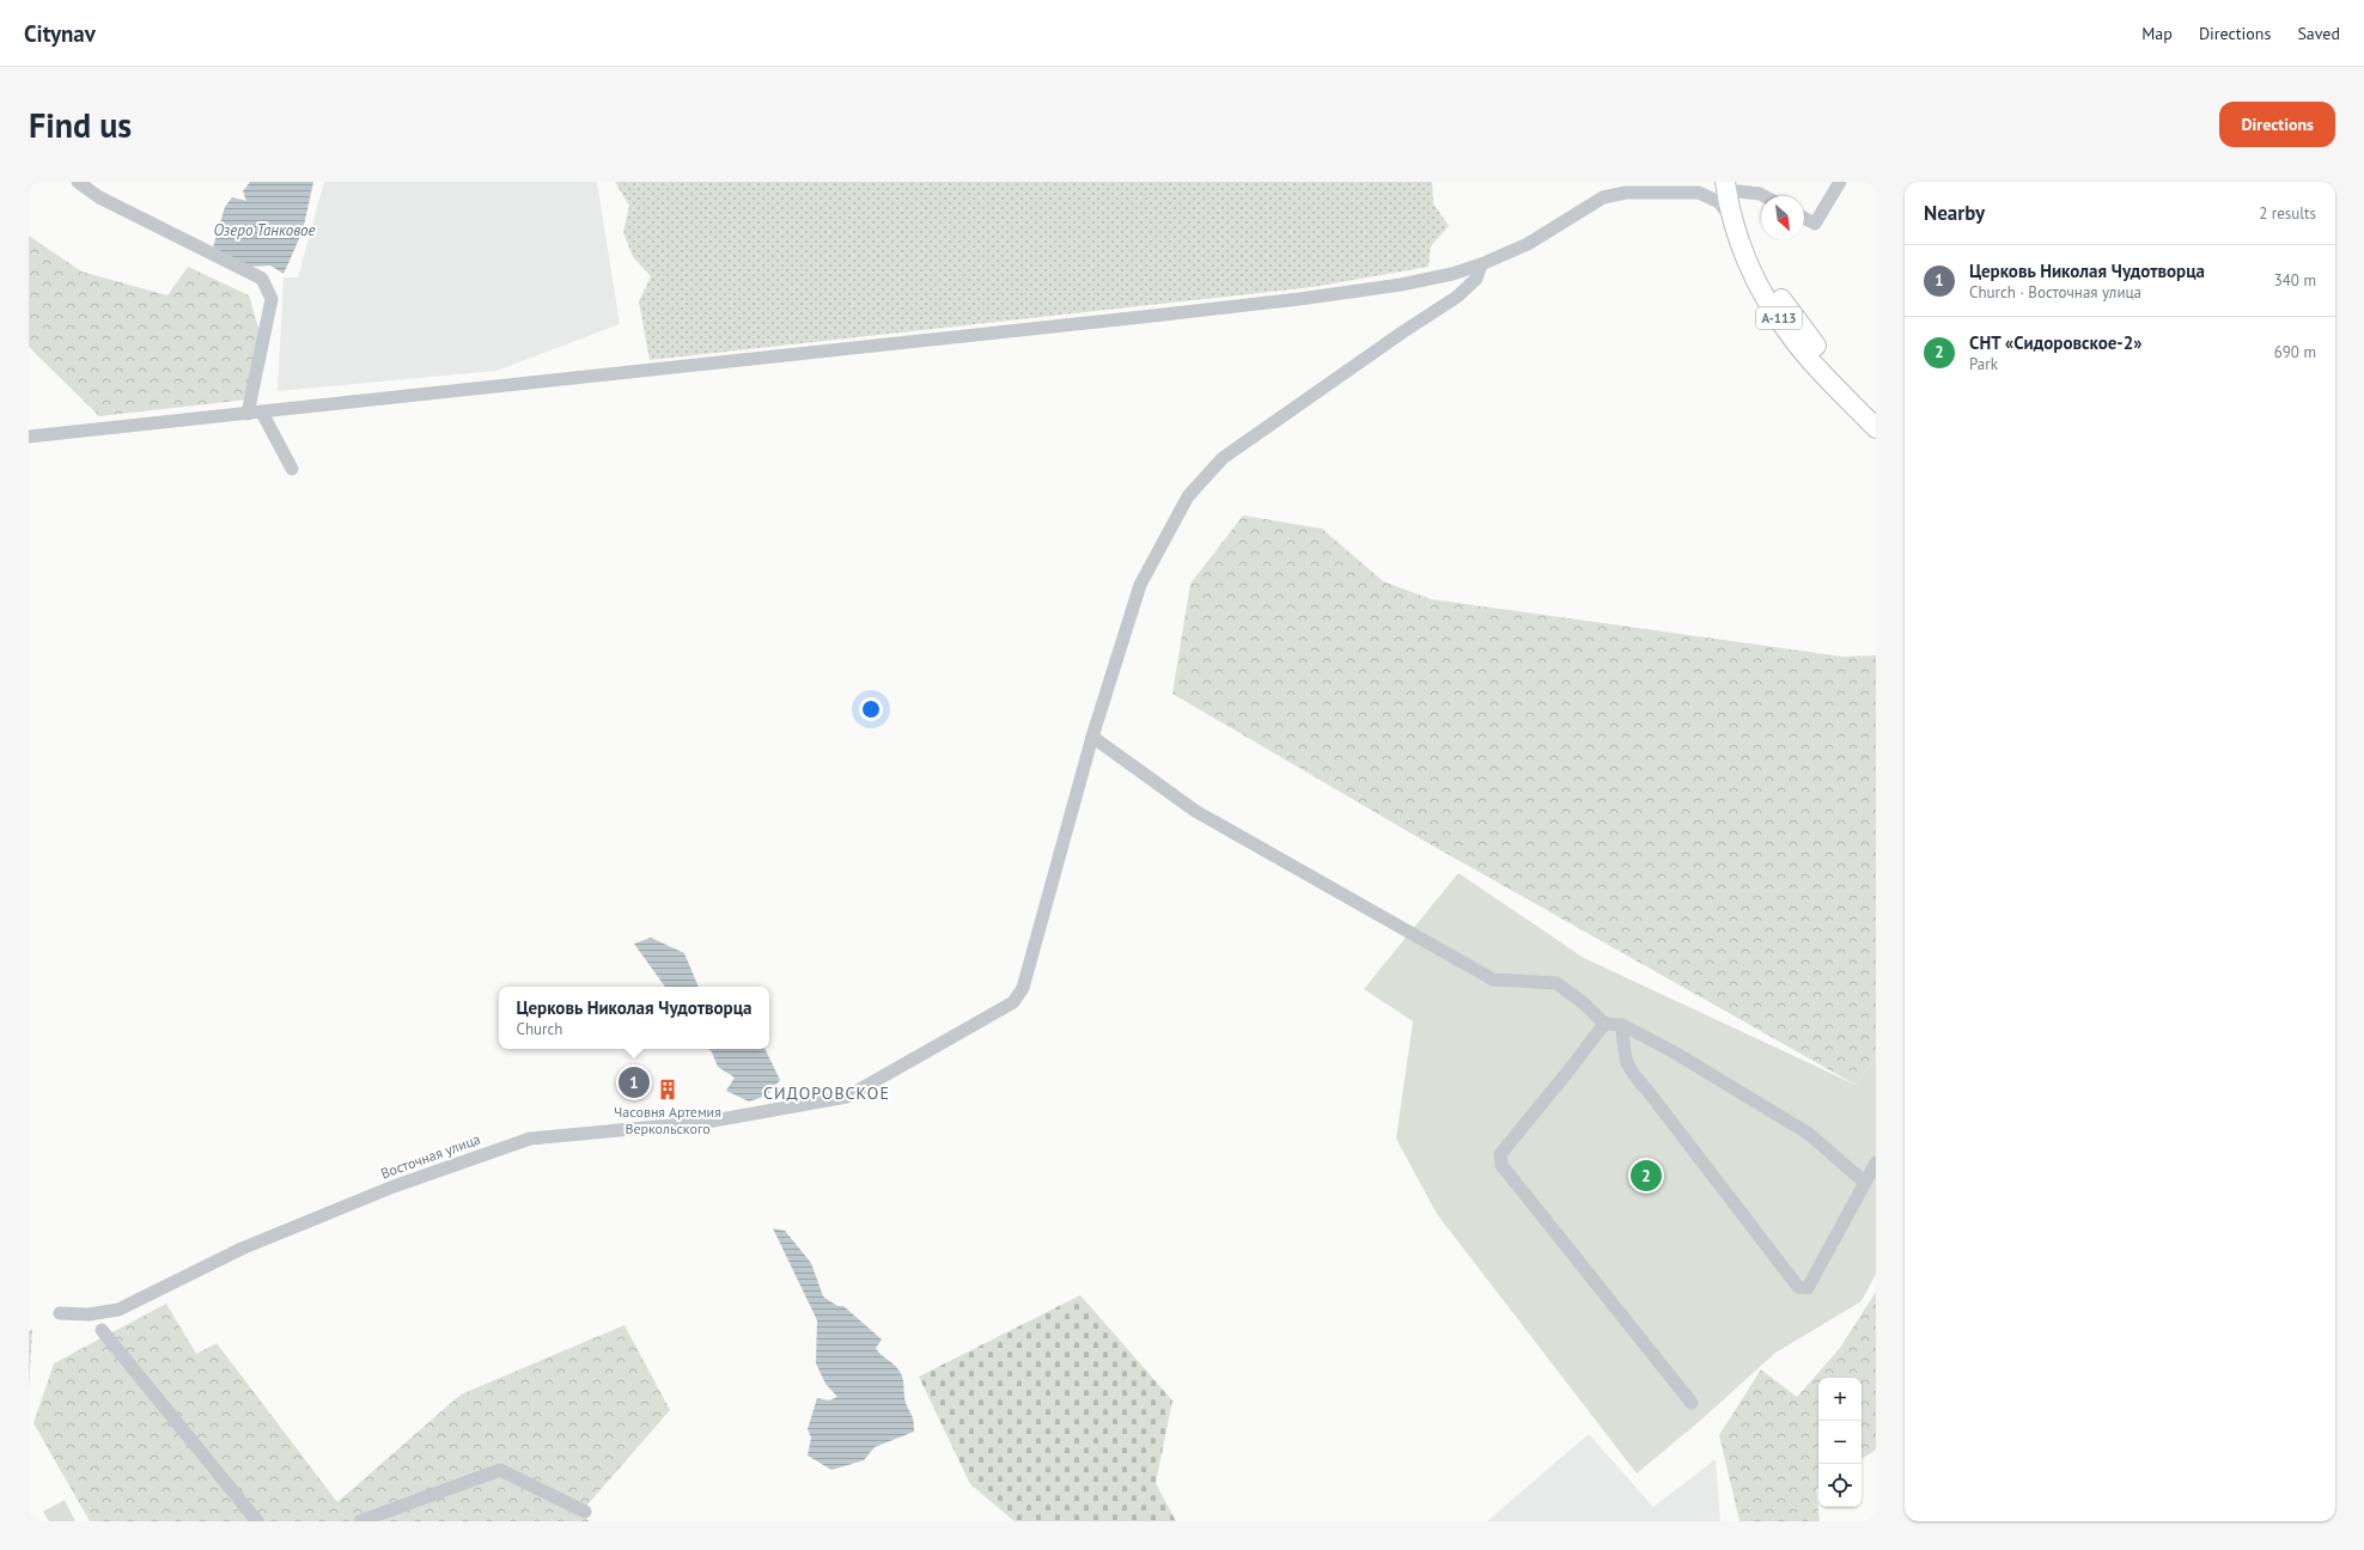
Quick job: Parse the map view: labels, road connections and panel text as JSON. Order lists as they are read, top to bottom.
{
  "streets": {
    "highway": ["А-113"],
    "street": ["Восточная улица"]
  },
  "districts": ["СИДОРОВСКОЕ"],
  "water": ["Озеро Танковое"],
  "places": {
    "building": ["Часовня Артемия Веркольского"]
  },
  "north": "bottom right",
  "page": {
    "header": "Citynav",
    "nav": ["Map", "Directions", "Saved"],
    "buttons": "Directions",
    "title": "Find us",
    "heading": ["Nearby", "2 results"],
    "list": [
      {
        "mark": "1",
        "name": "Церковь Николая Чудотворца",
        "note": "Church · Восточная улица",
        "value": "340 m"
      },
      {
        "mark": "2",
        "name": "СНТ «Сидоровское-2»",
        "note": "Park",
        "value": "690 m"
      }
    ],
    "popup": ["Церковь Николая Чудотворца", "Church"],
    "pins": ["1", "2"],
    "map_buttons": ["+", "−"]
  }
}
